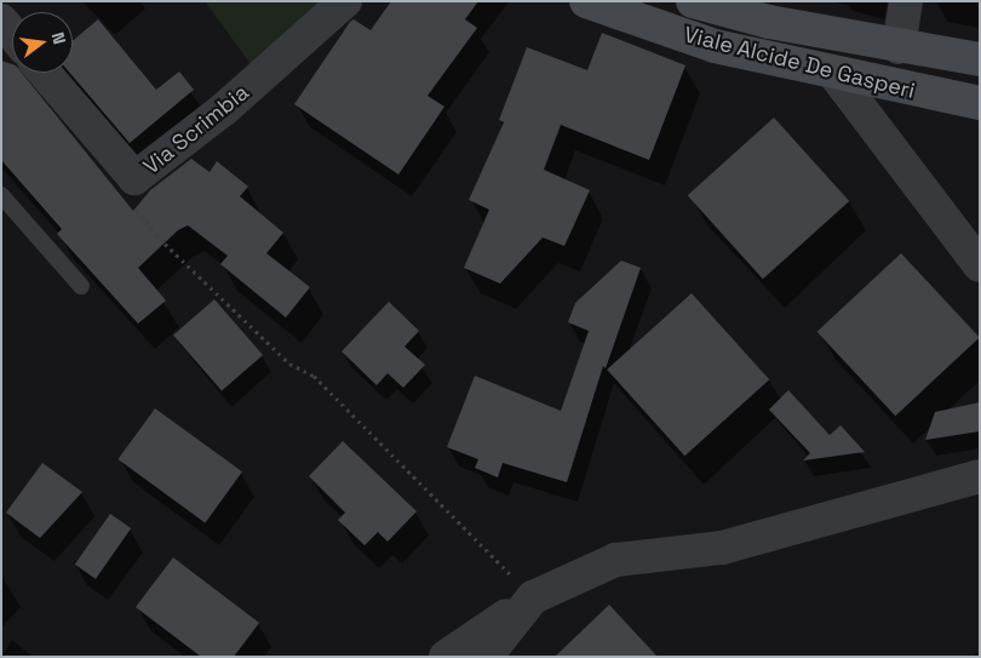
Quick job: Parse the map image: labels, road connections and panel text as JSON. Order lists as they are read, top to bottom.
{
  "streets": {
    "main road": ["Viale Alcide De Gasperi"],
    "street": ["Via Scrimbia"]
  },
  "north": "right"
}
